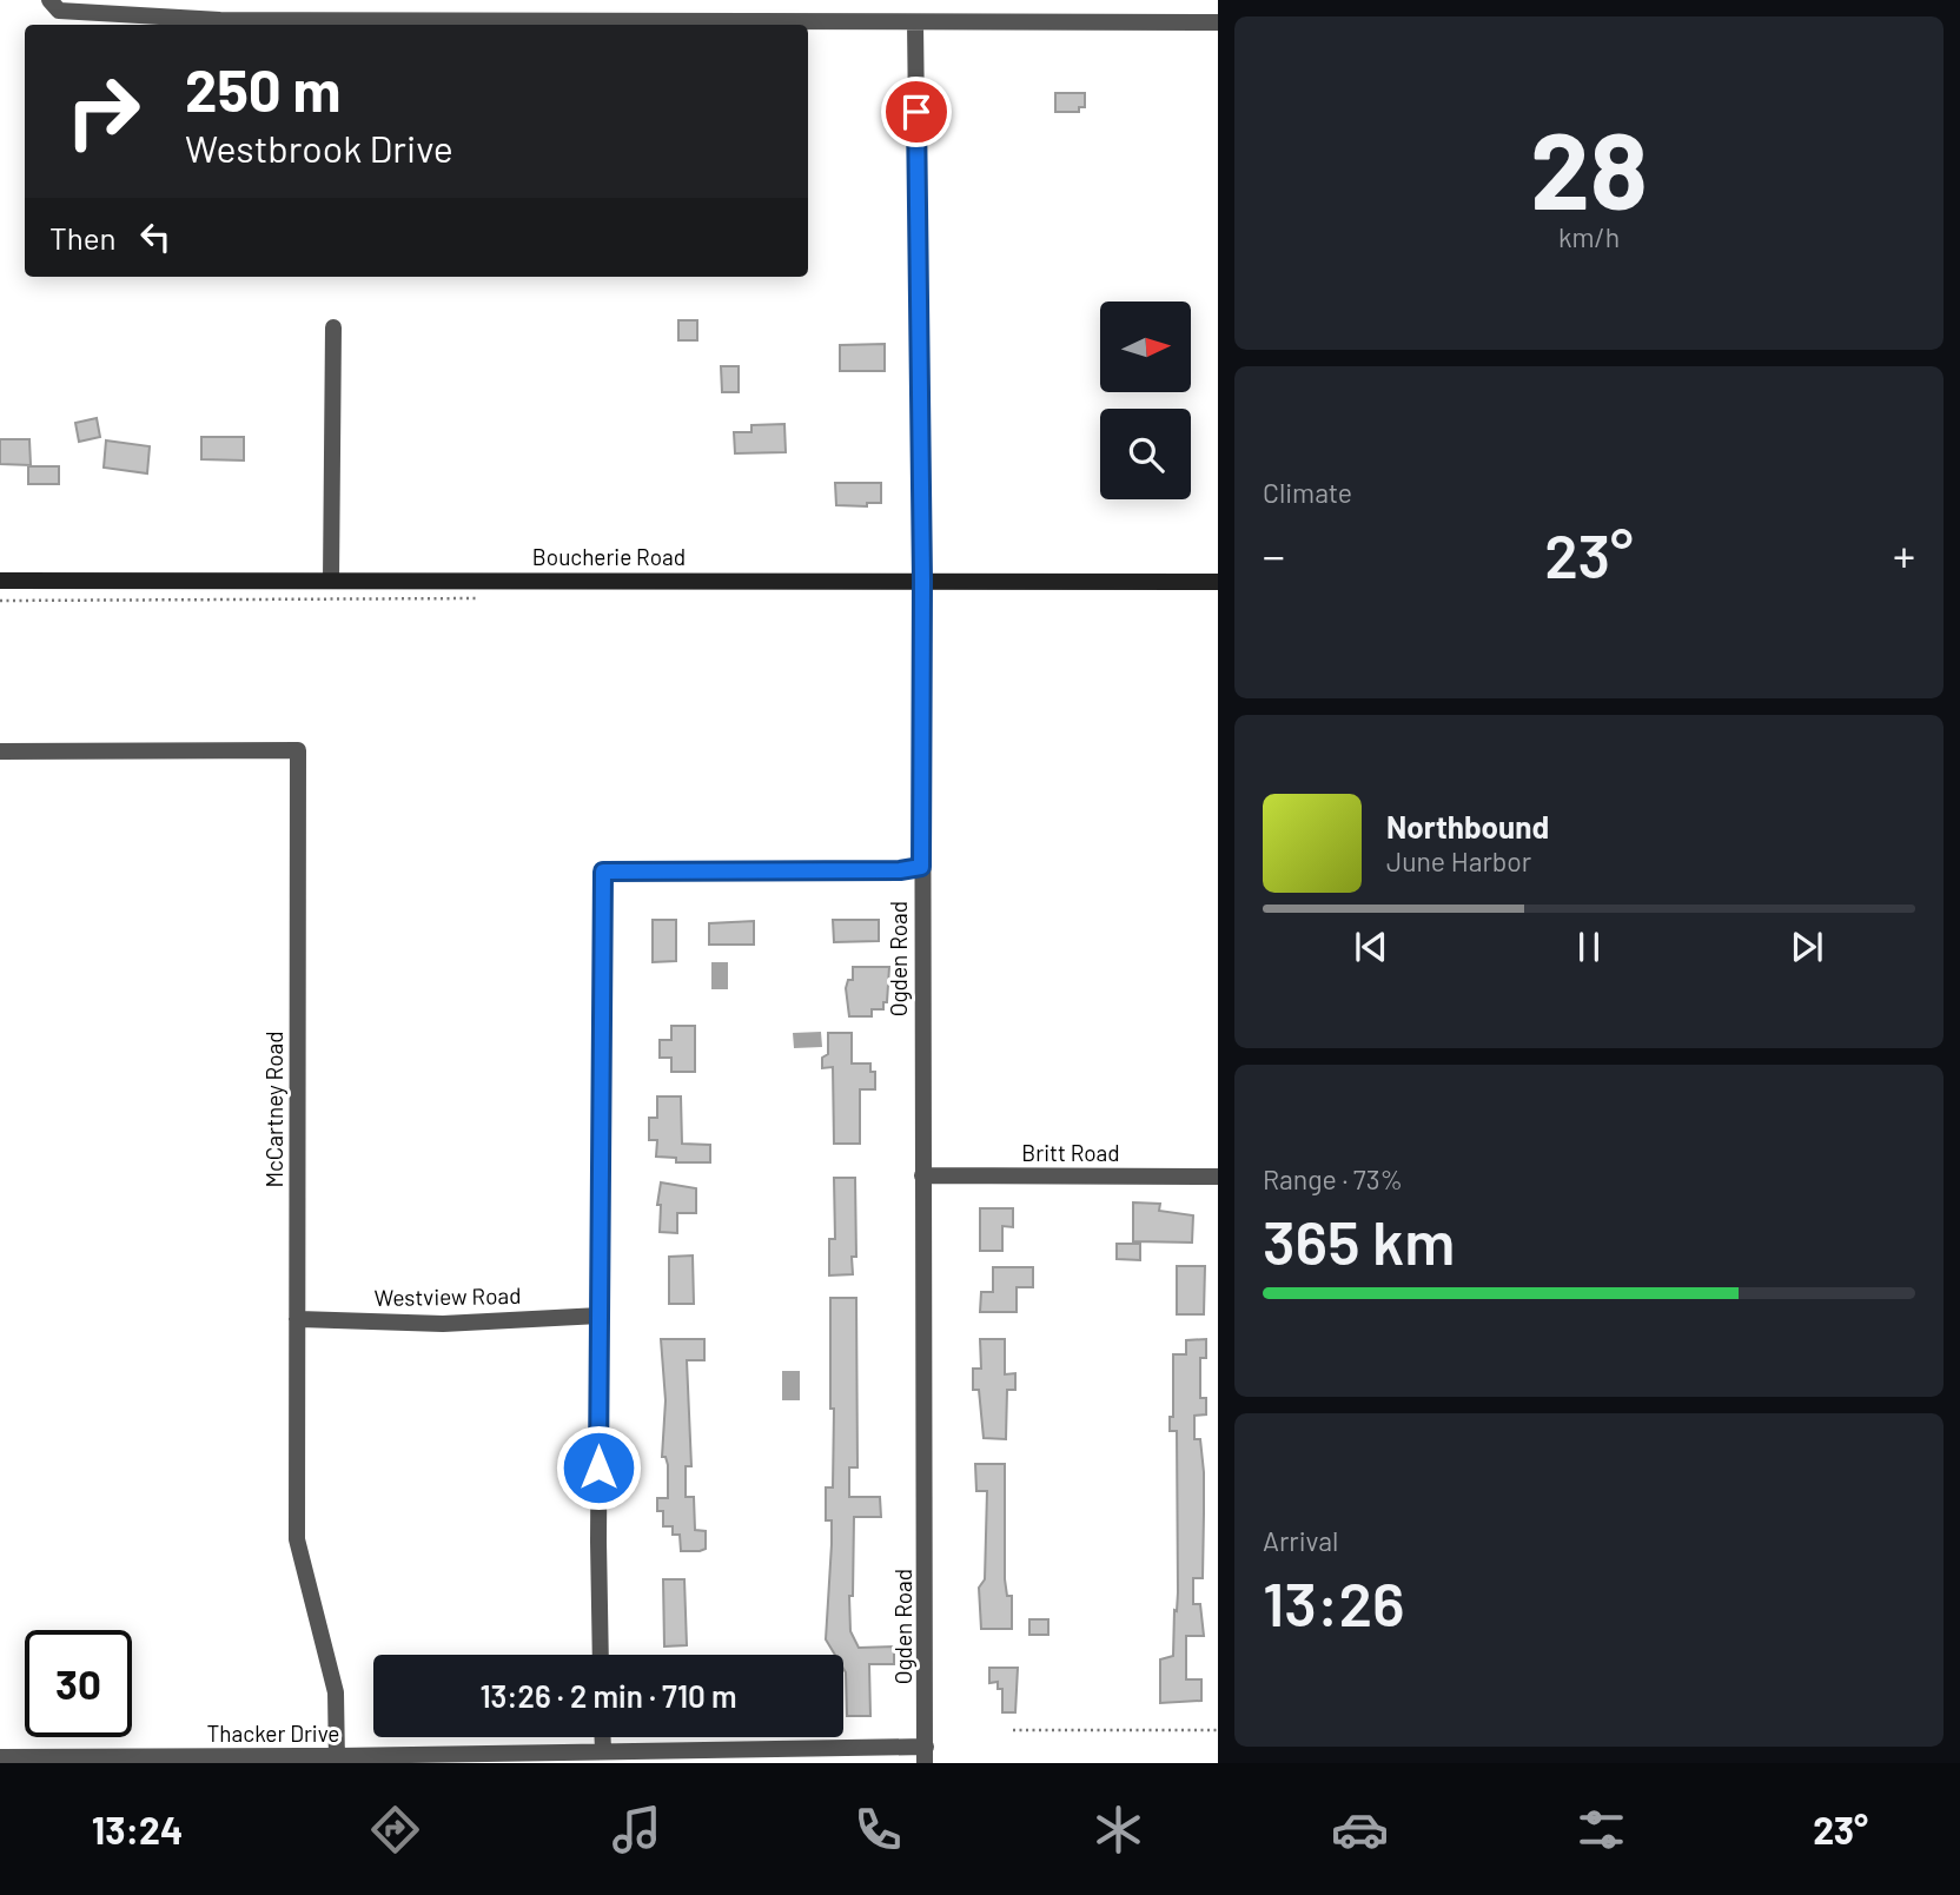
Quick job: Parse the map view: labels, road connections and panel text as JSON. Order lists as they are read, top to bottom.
{
  "streets": {
    "main road": ["Boucherie Road"],
    "street": [
      "Ogden Road",
      "McCartney Road",
      "Britt Road",
      "Westview Road",
      "Thacker Drive"
    ]
  },
  "crossings": [
    ["Boucherie Road", "Ogden Road"],
    ["Ogden Road", "Britt Road"],
    ["Ogden Road", "Thacker Drive"],
    ["McCartney Road", "Westview Road"],
    ["McCartney Road", "Thacker Drive"]
  ],
  "north": "right",
  "page": {
    "tile": [
      ["28", "km/h"],
      "Climate",
      ["Range · 73%", "365 km"],
      ["Arrival", "13:26"]
    ],
    "turn": ["250 m", "Westbrook Drive"],
    "then": "Then",
    "heat": ["−", "23°", "+"],
    "song": ["Northbound", "June Harbor"],
    "limit": "30",
    "trip": "13:26 · 2 min · 710 m",
    "tabs": ["13:24", "23°"]
  }
}
